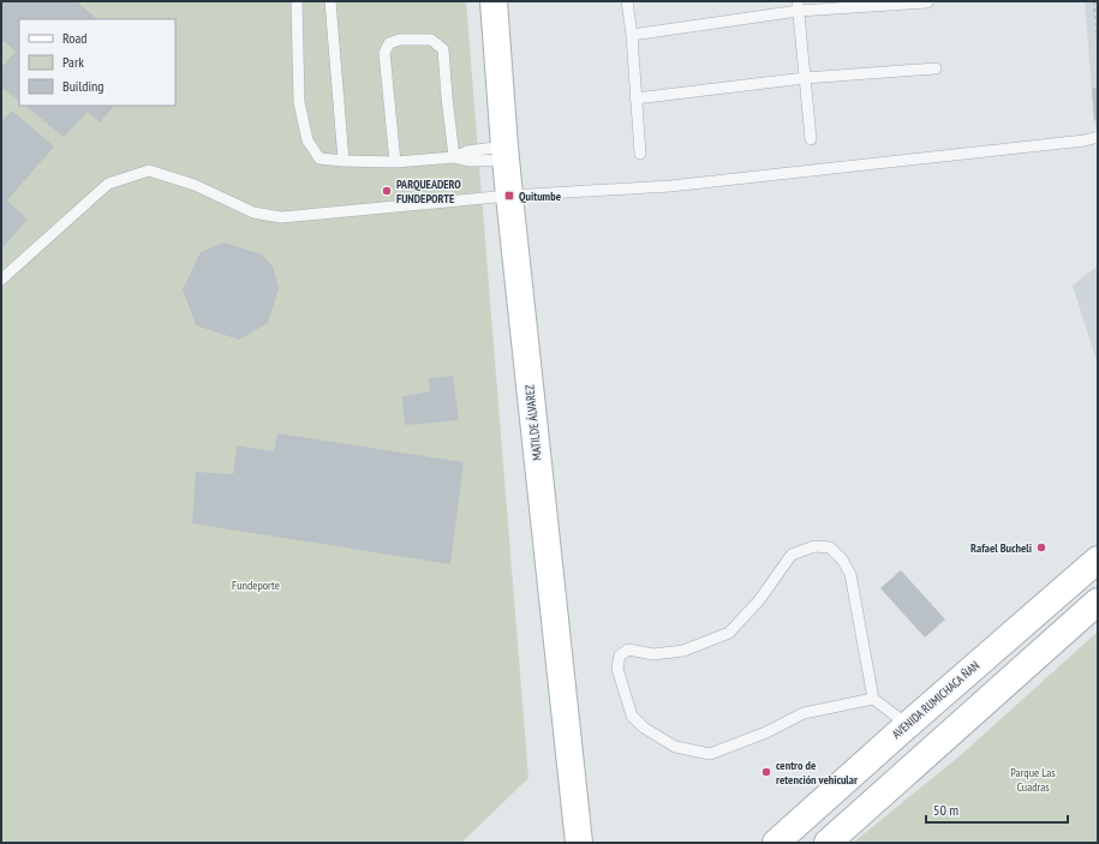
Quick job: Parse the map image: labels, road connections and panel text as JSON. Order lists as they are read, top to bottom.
{
  "streets": {
    "street": ["MATILDE ÁLVAREZ", "AVENIDA RUMICHACA ÑAN"]
  },
  "parks": ["Fundeporte", "Parque Las Cuadras"],
  "places": {
    "other": ["PARQUEADERO FUNDEPORTE", "Rafael Bucheli", "centro de retención vehicular"],
    "transit": ["Quitumbe"]
  },
  "legend": ["Road", "Park", "Building"],
  "scale_bar": "50 m"
}
